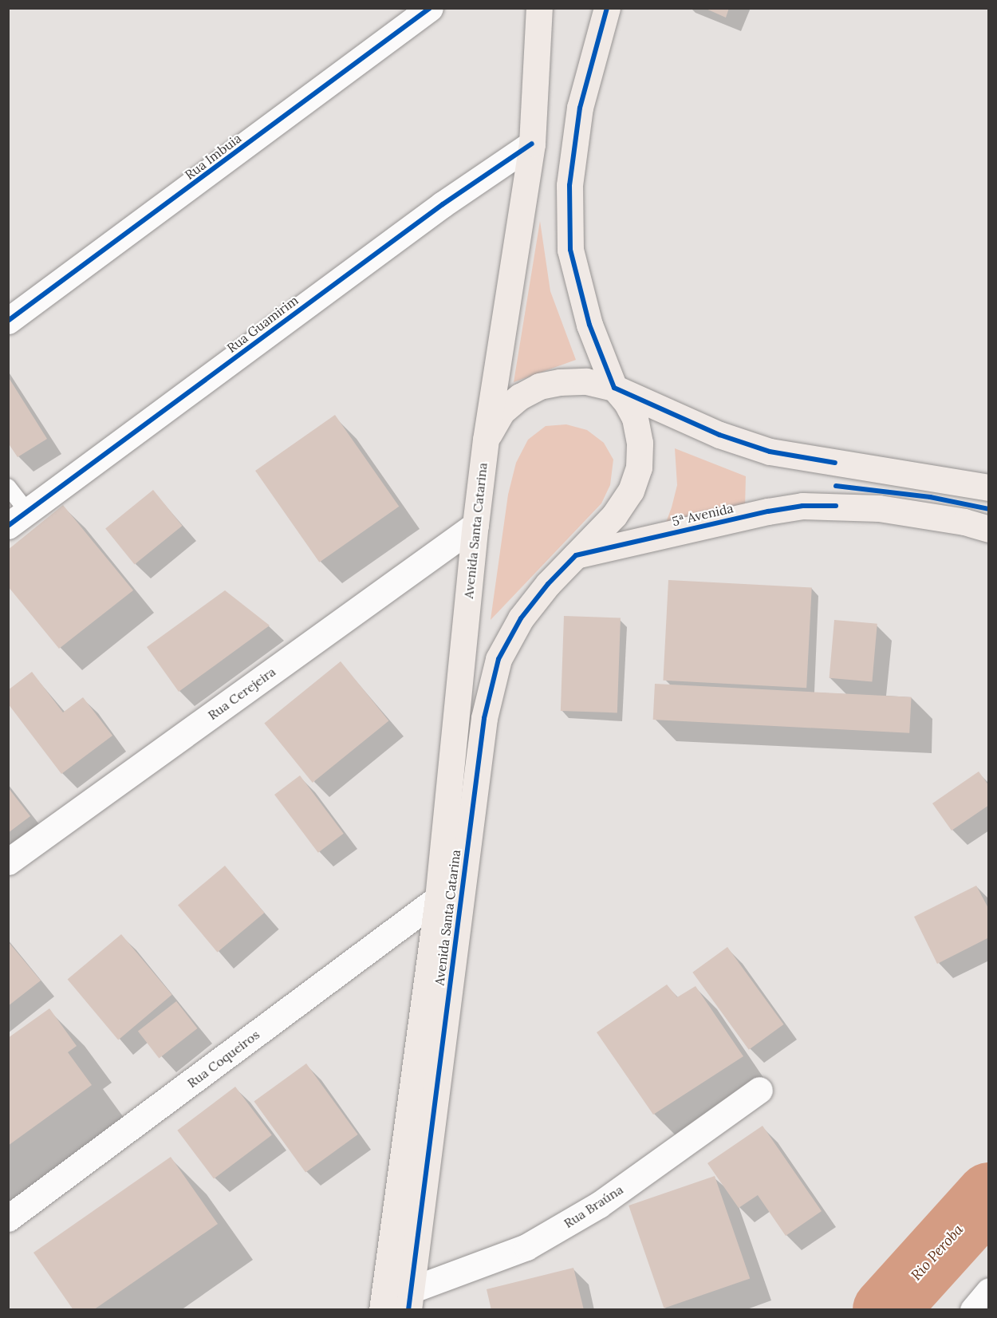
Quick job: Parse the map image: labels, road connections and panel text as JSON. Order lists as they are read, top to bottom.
{
  "streets": {
    "main road": ["5ª Avenida", "Avenida Santa Catarina"],
    "street": [
      "Rua Imbuia",
      "Rua Guamirim",
      "Rua Cerejeira",
      "Rua Coqueiros",
      "Rua Braúna"
    ]
  },
  "crossings": [
    ["Rua Guamirim", "Avenida Santa Catarina"],
    ["5ª Avenida", "Avenida Santa Catarina"],
    ["Avenida Santa Catarina", "Rua Cerejeira"],
    ["Avenida Santa Catarina", "Rua Coqueiros"],
    ["Avenida Santa Catarina", "Rua Braúna"]
  ],
  "water": ["Rio Peroba"]
}
